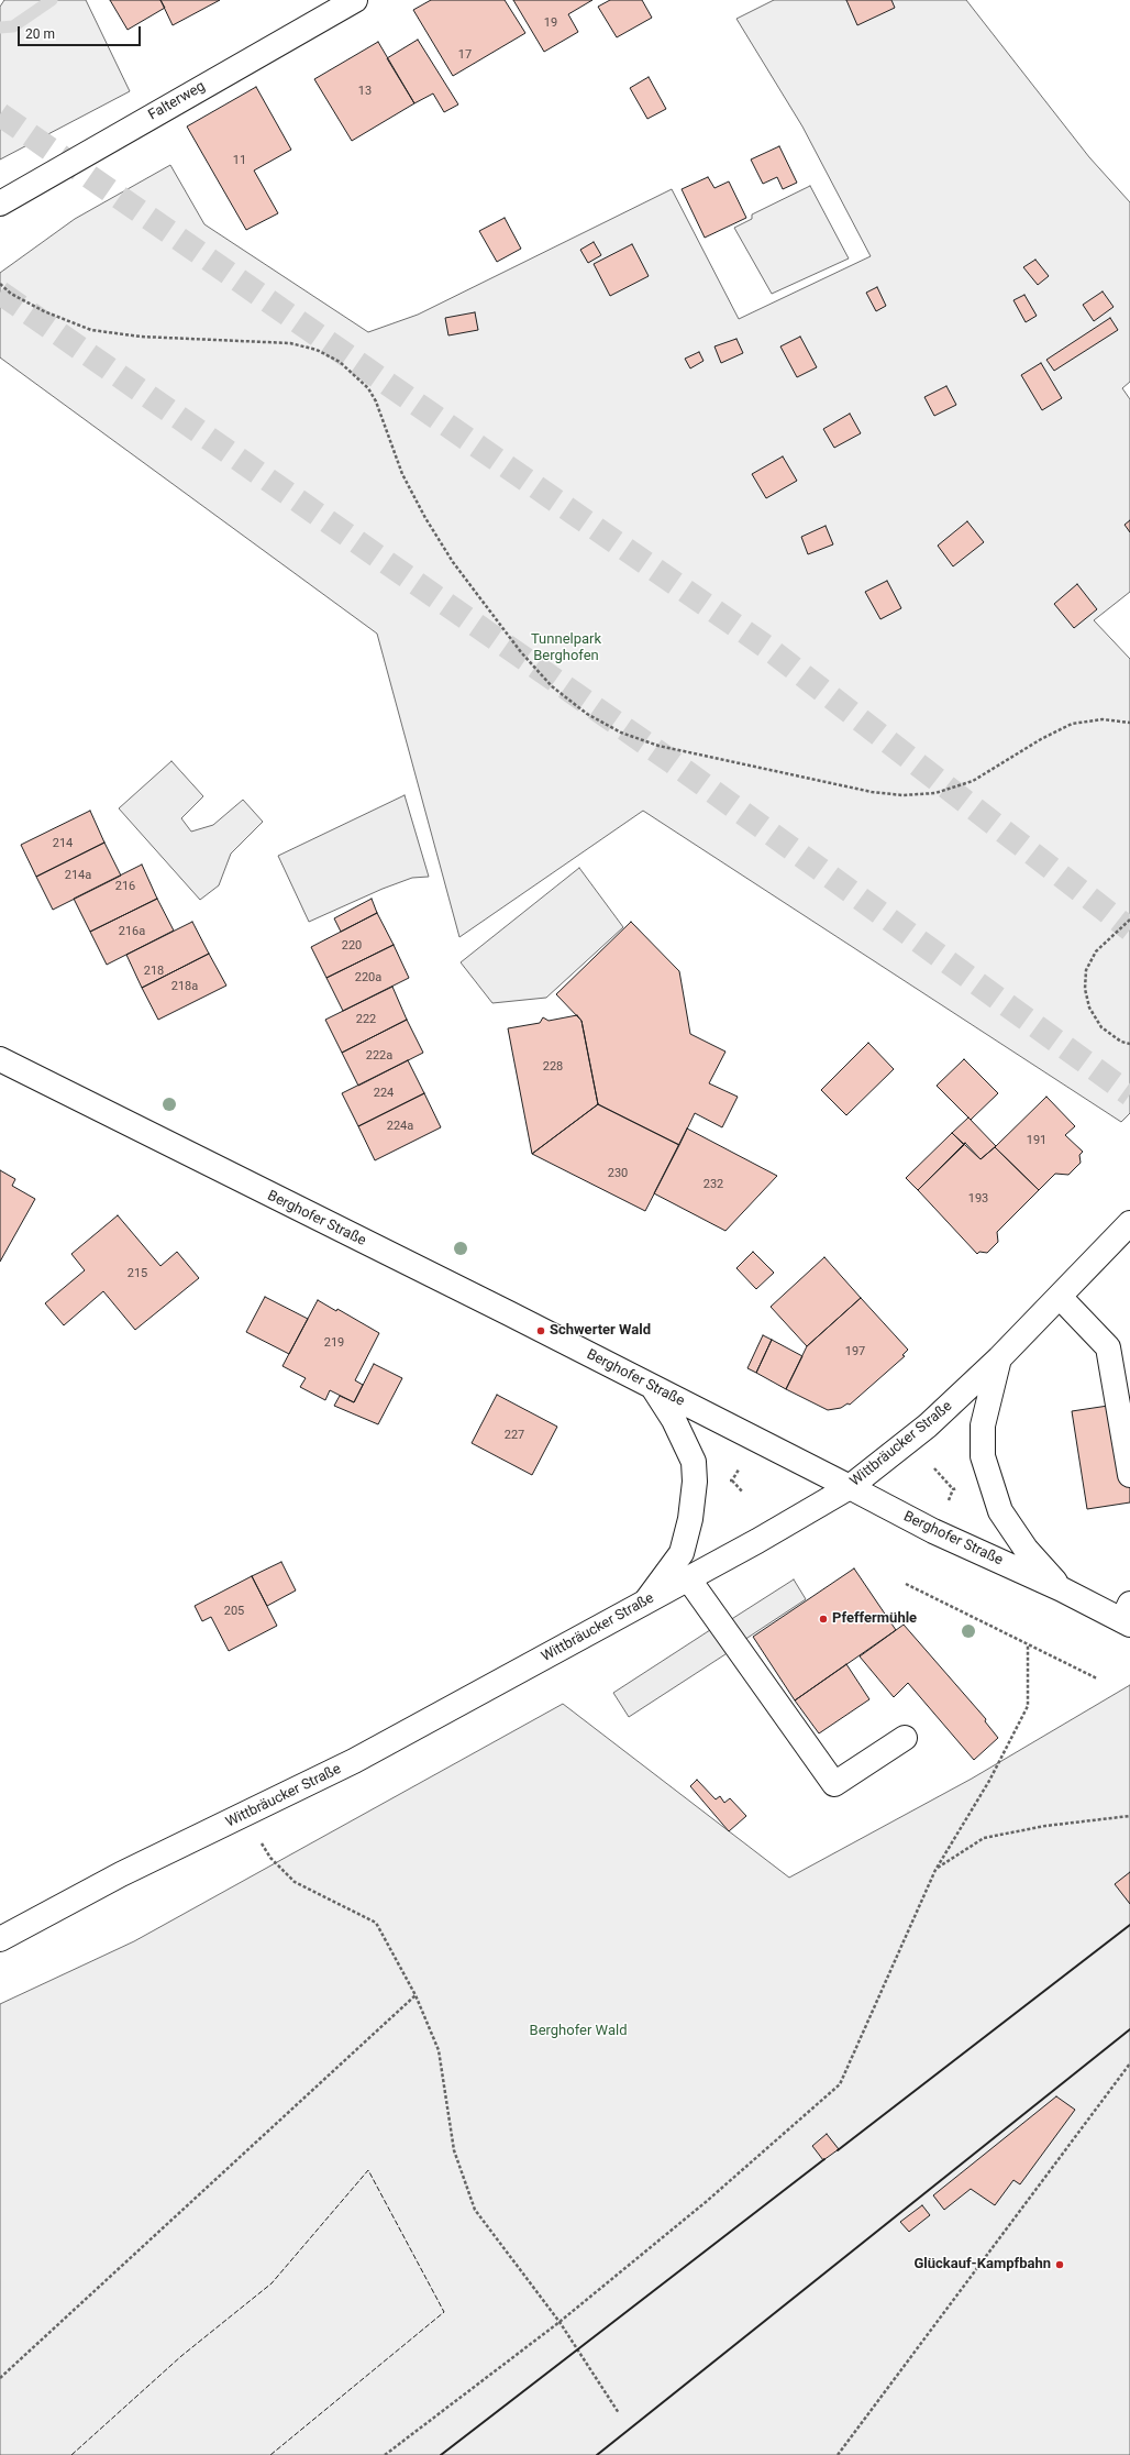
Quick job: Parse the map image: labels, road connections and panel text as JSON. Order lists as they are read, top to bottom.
{
  "streets": {
    "main road": ["Falterweg", "Berghofer Straße", "Wittbräucker Straße"]
  },
  "crossings": [
    ["Berghofer Straße", "Wittbräucker Straße"]
  ],
  "parks": ["Tunnelpark Berghofen", "Berghofer Wald"],
  "places": ["Schwerter Wald", "Pfeffermühle", "Glückauf-Kampfbahn"],
  "house_numbers": [
    "19",
    "17",
    "13",
    "11",
    "214",
    "214a",
    "216",
    "216a",
    "220",
    "218",
    "220a",
    "218a",
    "222",
    "222a",
    "228",
    "224",
    "224a",
    "191",
    "230",
    "232",
    "193",
    "215",
    "219",
    "197",
    "227",
    "205"
  ],
  "scale_bar": "20 m"
}
